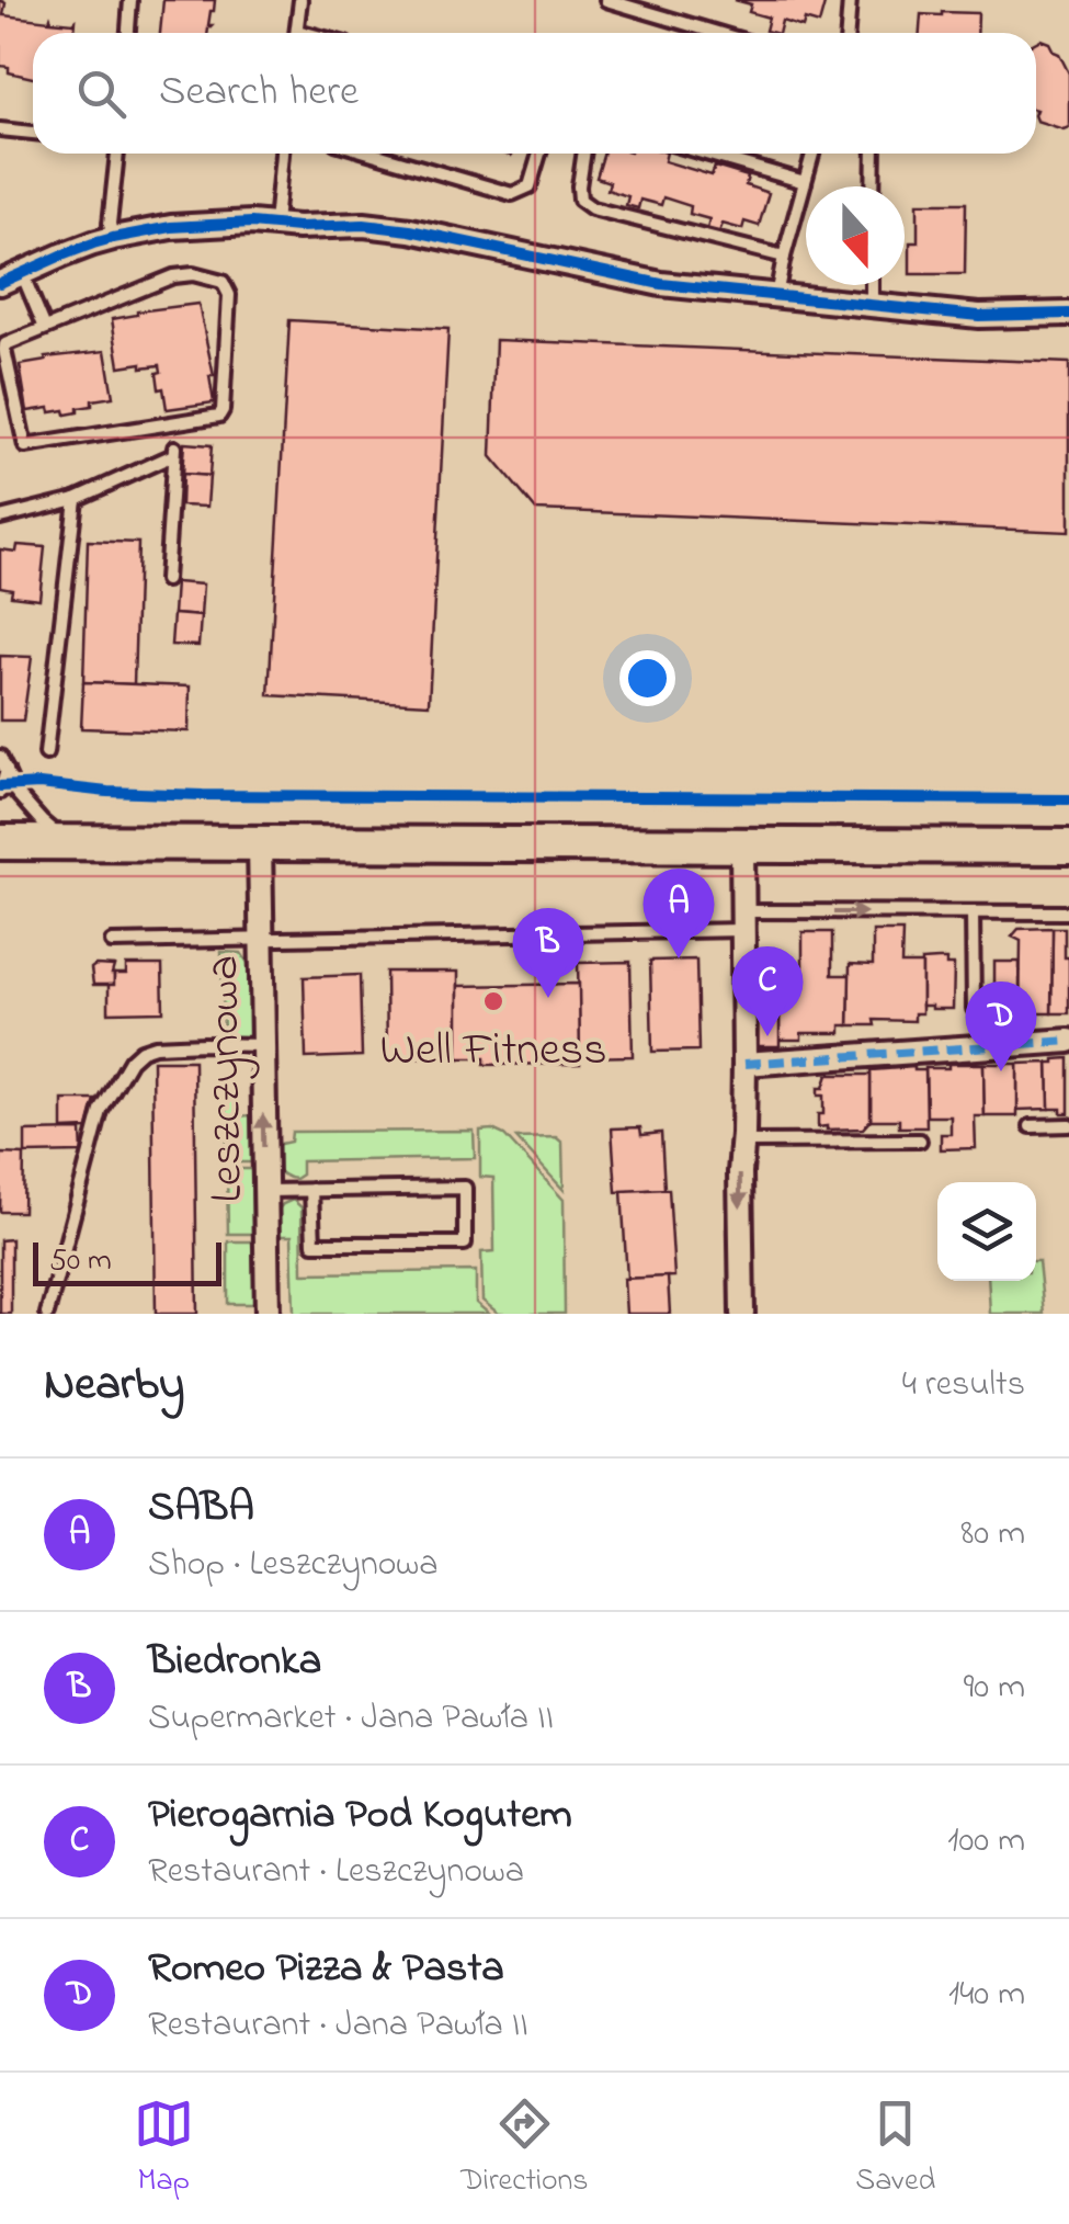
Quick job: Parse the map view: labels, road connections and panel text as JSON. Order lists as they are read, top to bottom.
{
  "streets": {
    "street": ["Leszczynowa"]
  },
  "places": ["Well Fitness"],
  "scale_bar": "50 m",
  "north": "bottom",
  "page": {
    "search": "Search here",
    "pins": [
      "A",
      "B",
      "C",
      "D"
    ],
    "scale": "50 m",
    "heading": ["Nearby", "4 results"],
    "list": [
      {
        "mark": "A",
        "name": "SABA",
        "note": "Shop · Leszczynowa",
        "value": "80 m"
      },
      {
        "mark": "B",
        "name": "Biedronka",
        "note": "Supermarket · Jana Pawła II",
        "value": "90 m"
      },
      {
        "mark": "C",
        "name": "Pierogarnia Pod Kogutem",
        "note": "Restaurant · Leszczynowa",
        "value": "100 m"
      },
      {
        "mark": "D",
        "name": "Romeo Pizza & Pasta",
        "note": "Restaurant · Jana Pawła II",
        "value": "140 m"
      }
    ],
    "nav": ["Map", "Directions", "Saved"]
  }
}
